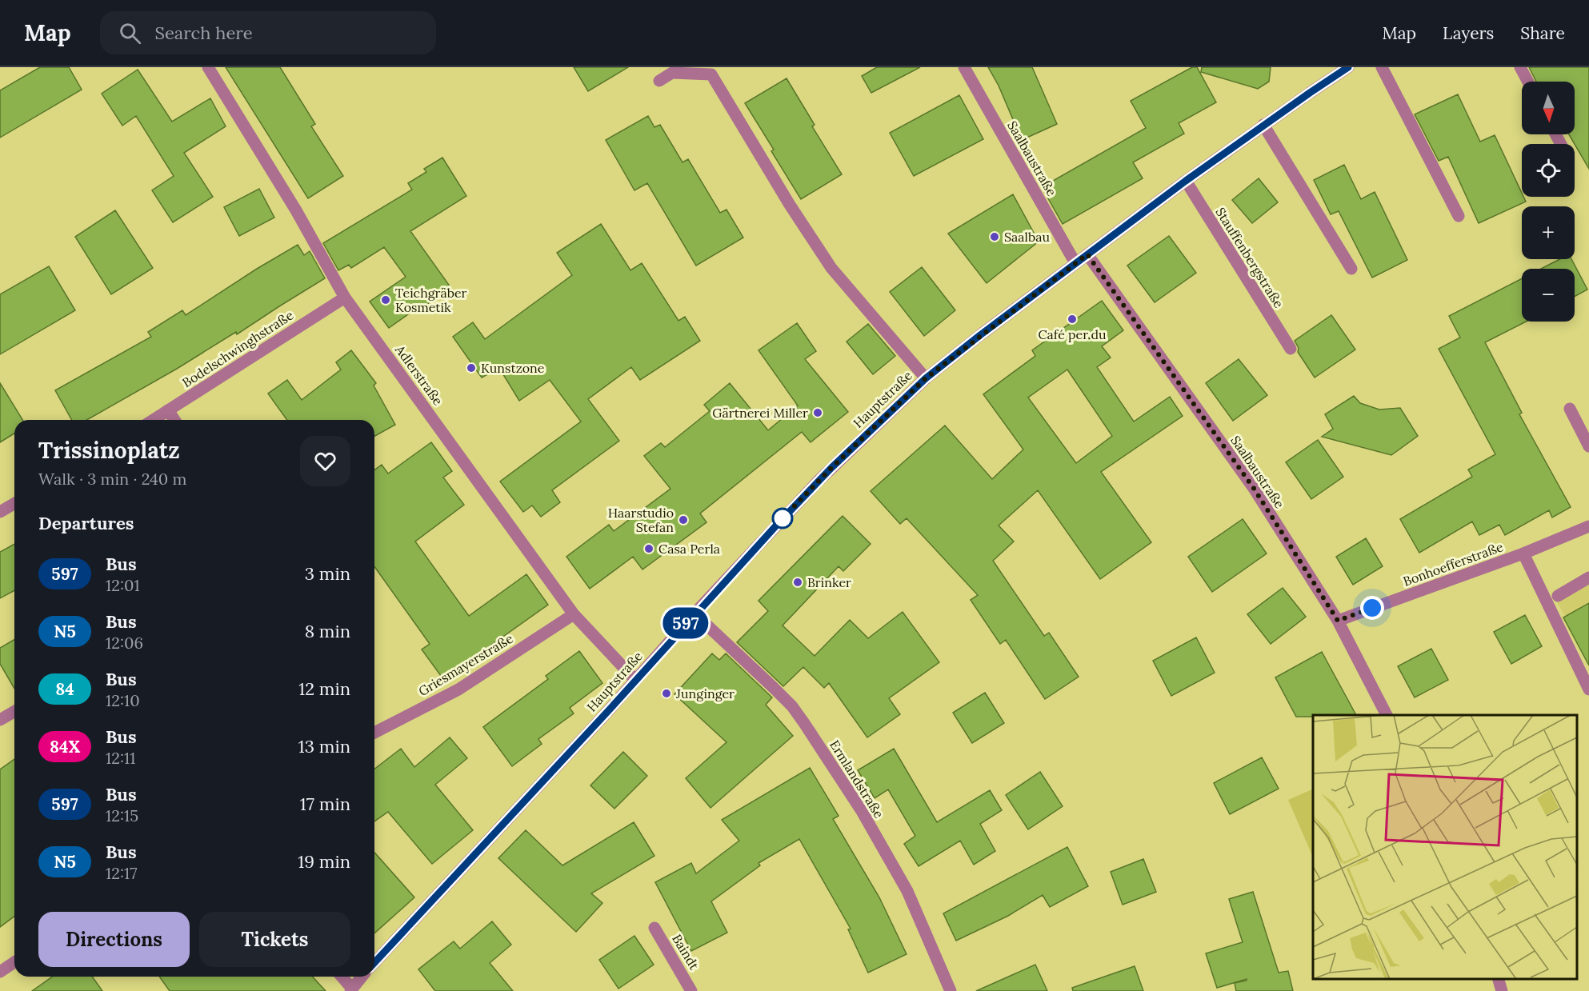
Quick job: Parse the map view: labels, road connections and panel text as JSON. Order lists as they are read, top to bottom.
{
  "streets": {
    "street": [
      "Saalbaustraße",
      "Stauffenbergstraße",
      "Bodelschwinghstraße",
      "Adlerstraße",
      "Hauptstraße",
      "Bonhoefferstraße",
      "Griesmayerstraße",
      "Ermlandstraße",
      "Baindt"
    ]
  },
  "crossings": [
    ["Saalbaustraße", "Hauptstraße"],
    ["Saalbaustraße", "Bonhoefferstraße"],
    ["Bodelschwinghstraße", "Adlerstraße"],
    ["Adlerstraße", "Hauptstraße"],
    ["Adlerstraße", "Griesmayerstraße"],
    ["Hauptstraße", "Ermlandstraße"]
  ],
  "places": [
    "Saalbau",
    "Teichgräber Kosmetik",
    "Café per.du",
    "Kunstzone",
    "Gärtnerei Miller",
    "Haarstudio Stefan",
    "Casa Perla",
    "Brinker",
    "Junginger"
  ],
  "lines": ["bus line 597"],
  "north": "bottom",
  "page": {
    "header": "Map",
    "search": "Search here",
    "nav": ["Map", "Layers", "Share"],
    "on_map": "597",
    "map_buttons": ["+", "−"],
    "heading": [
      ["Trissinoplatz", "Walk · 3 min · 240 m"],
      "Departures"
    ],
    "list": [
      {
        "mark": "597",
        "name": "Bus",
        "note": "12:01",
        "value": "3 min"
      },
      {
        "mark": "N5",
        "name": "Bus",
        "note": "12:06",
        "value": "8 min"
      },
      {
        "mark": "84",
        "name": "Bus",
        "note": "12:10",
        "value": "12 min"
      },
      {
        "mark": "84X",
        "name": "Bus",
        "note": "12:11",
        "value": "13 min"
      },
      {
        "mark": "597",
        "name": "Bus",
        "note": "12:15",
        "value": "17 min"
      },
      {
        "mark": "N5",
        "name": "Bus",
        "note": "12:17",
        "value": "19 min"
      }
    ],
    "buttons": ["Directions", "Tickets"]
  }
}
